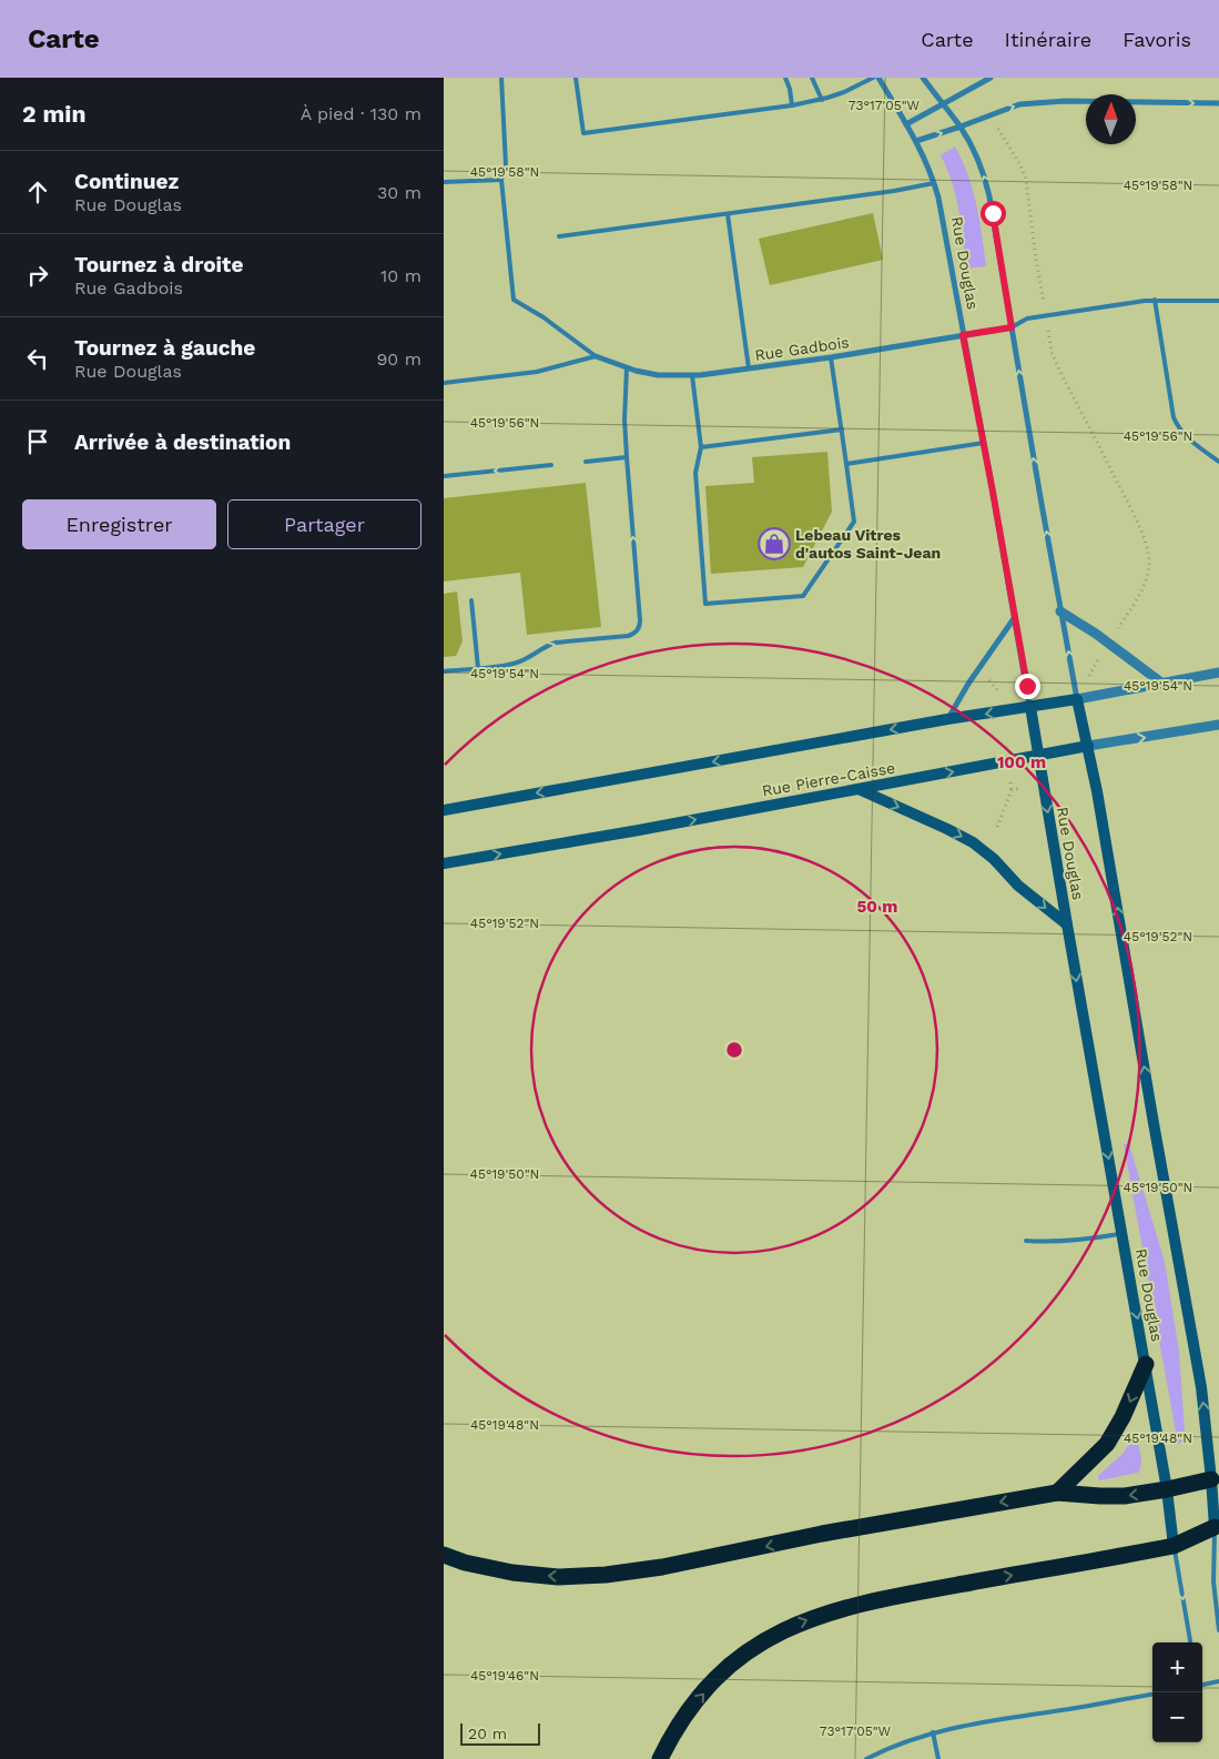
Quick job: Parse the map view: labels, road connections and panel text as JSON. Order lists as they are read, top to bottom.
{
  "streets": {
    "main road": ["Rue Douglas", "Rue Pierre-Caisse"],
    "street": ["Rue Gadbois"]
  },
  "crossings": [
    ["Rue Douglas", "Rue Gadbois"],
    ["Rue Douglas", "Rue Pierre-Caisse"]
  ],
  "one_way": ["Rue Douglas", "Rue Pierre-Caisse"],
  "places": {
    "shop": ["Lebeau Vitres d'autos Saint-Jean"]
  },
  "scale_bar": "20 m",
  "north": "top",
  "page": {
    "header": "Carte",
    "nav": ["Carte", "Itinéraire", "Favoris"],
    "heading": ["2 min", "À pied · 130 m"],
    "list": [
      ["Continuez", "Rue Douglas", "30 m"],
      ["Tournez à droite", "Rue Gadbois", "10 m"],
      ["Tournez à gauche", "Rue Douglas", "90 m"],
      "Arrivée à destination"
    ],
    "buttons": ["Enregistrer", "Partager"],
    "map_buttons": ["+", "−"],
    "scale": "20 m"
  },
  "coordinates": [
    "73°17'05\"W",
    "45°19'58\"N",
    "45°19'56\"N",
    "45°19'54\"N",
    "45°19'52\"N",
    "45°19'50\"N",
    "45°19'48\"N",
    "45°19'46\"N"
  ],
  "rings": ["100 m", "50 m"]
}
